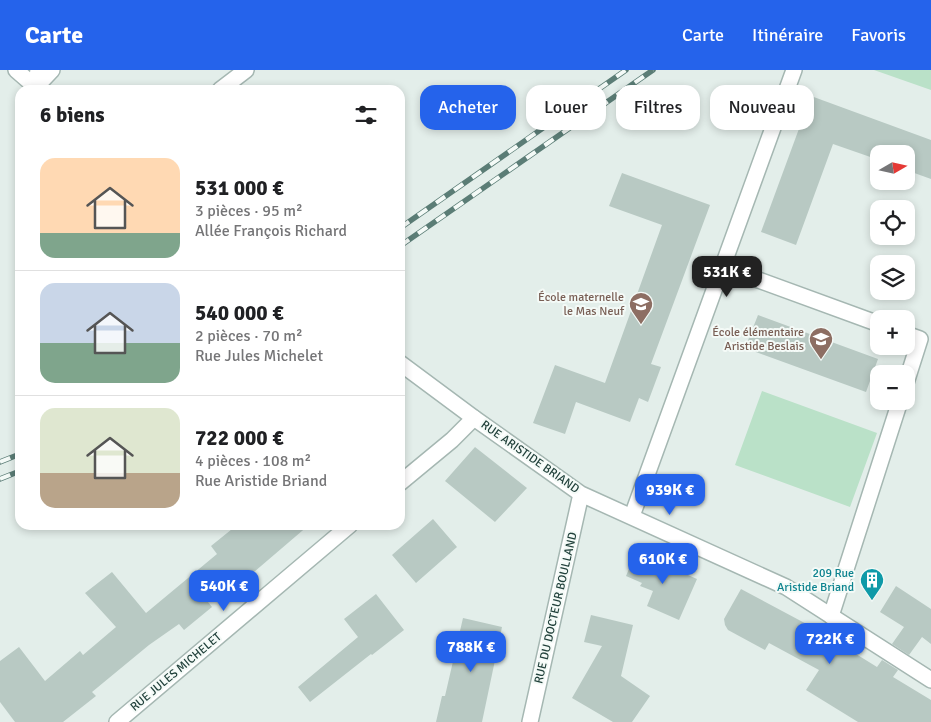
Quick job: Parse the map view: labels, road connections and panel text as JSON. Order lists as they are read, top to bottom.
{
  "streets": {
    "street": ["RUE ARISTIDE BRIAND", "RUE DU DOCTEUR BOULLAND", "RUE JULES MICHELET"]
  },
  "crossings": [
    ["RUE ARISTIDE BRIAND", "RUE DU DOCTEUR BOULLAND"]
  ],
  "places": {
    "school or university": ["École maternelle le Mas Neuf", "École élémentaire Aristide Beslais"],
    "building": ["209 Rue Aristide Briand"]
  },
  "north": "right",
  "page": {
    "header": "Carte",
    "nav": ["Carte", "Itinéraire", "Favoris"],
    "chip": [
      "Acheter",
      "Louer",
      "Filtres",
      "Nouveau"
    ],
    "heading": "6 biens",
    "map_buttons": ["+", "−"],
    "list": [
      {
        "name": "531 000 €",
        "note": "3 pièces · 95 m² · Allée François Richard"
      },
      {
        "name": "540 000 €",
        "note": "2 pièces · 70 m² · Rue Jules Michelet"
      },
      {
        "name": "722 000 €",
        "note": "4 pièces · 108 m² · Rue Aristide Briand"
      }
    ],
    "price": [
      "531K €",
      "939K €",
      "610K €",
      "540K €",
      "722K €",
      "788K €"
    ]
  }
}
